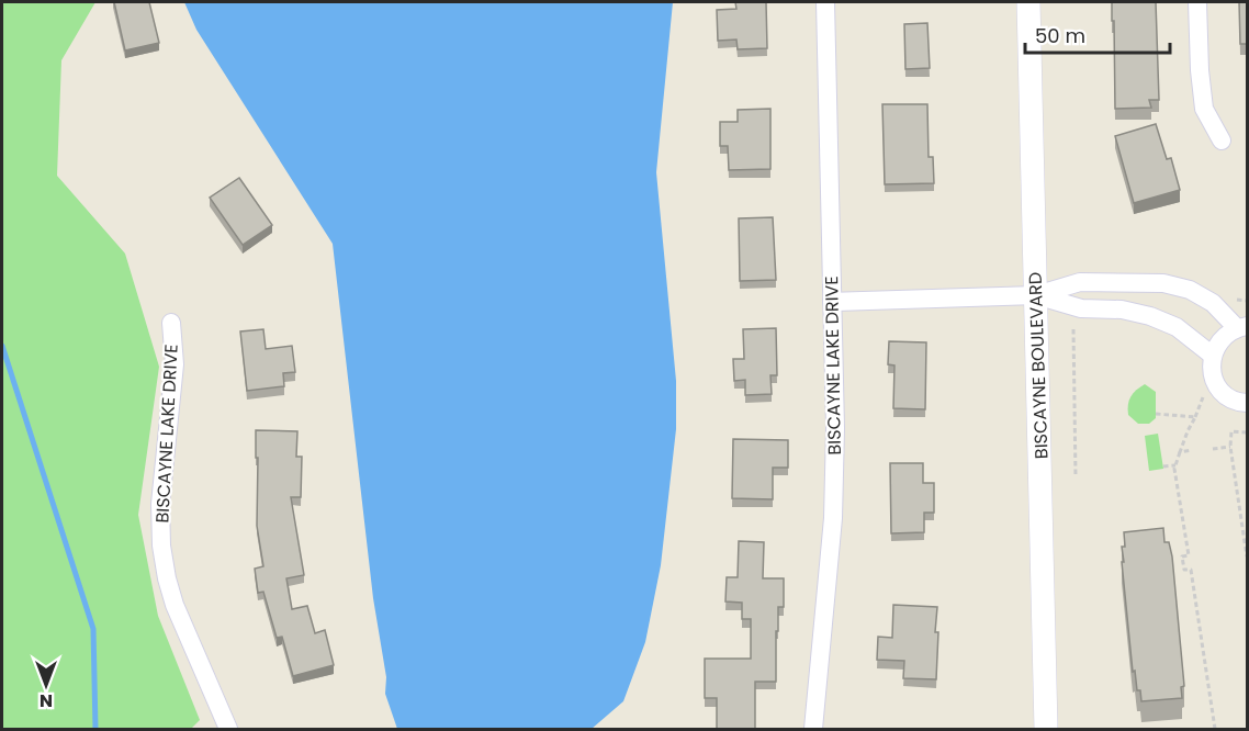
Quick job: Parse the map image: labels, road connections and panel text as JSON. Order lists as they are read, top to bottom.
{
  "streets": {
    "street": ["BISCAYNE LAKE DRIVE", "BISCAYNE BOULEVARD"]
  },
  "scale_bar": "50 m",
  "north": "bottom"
}
